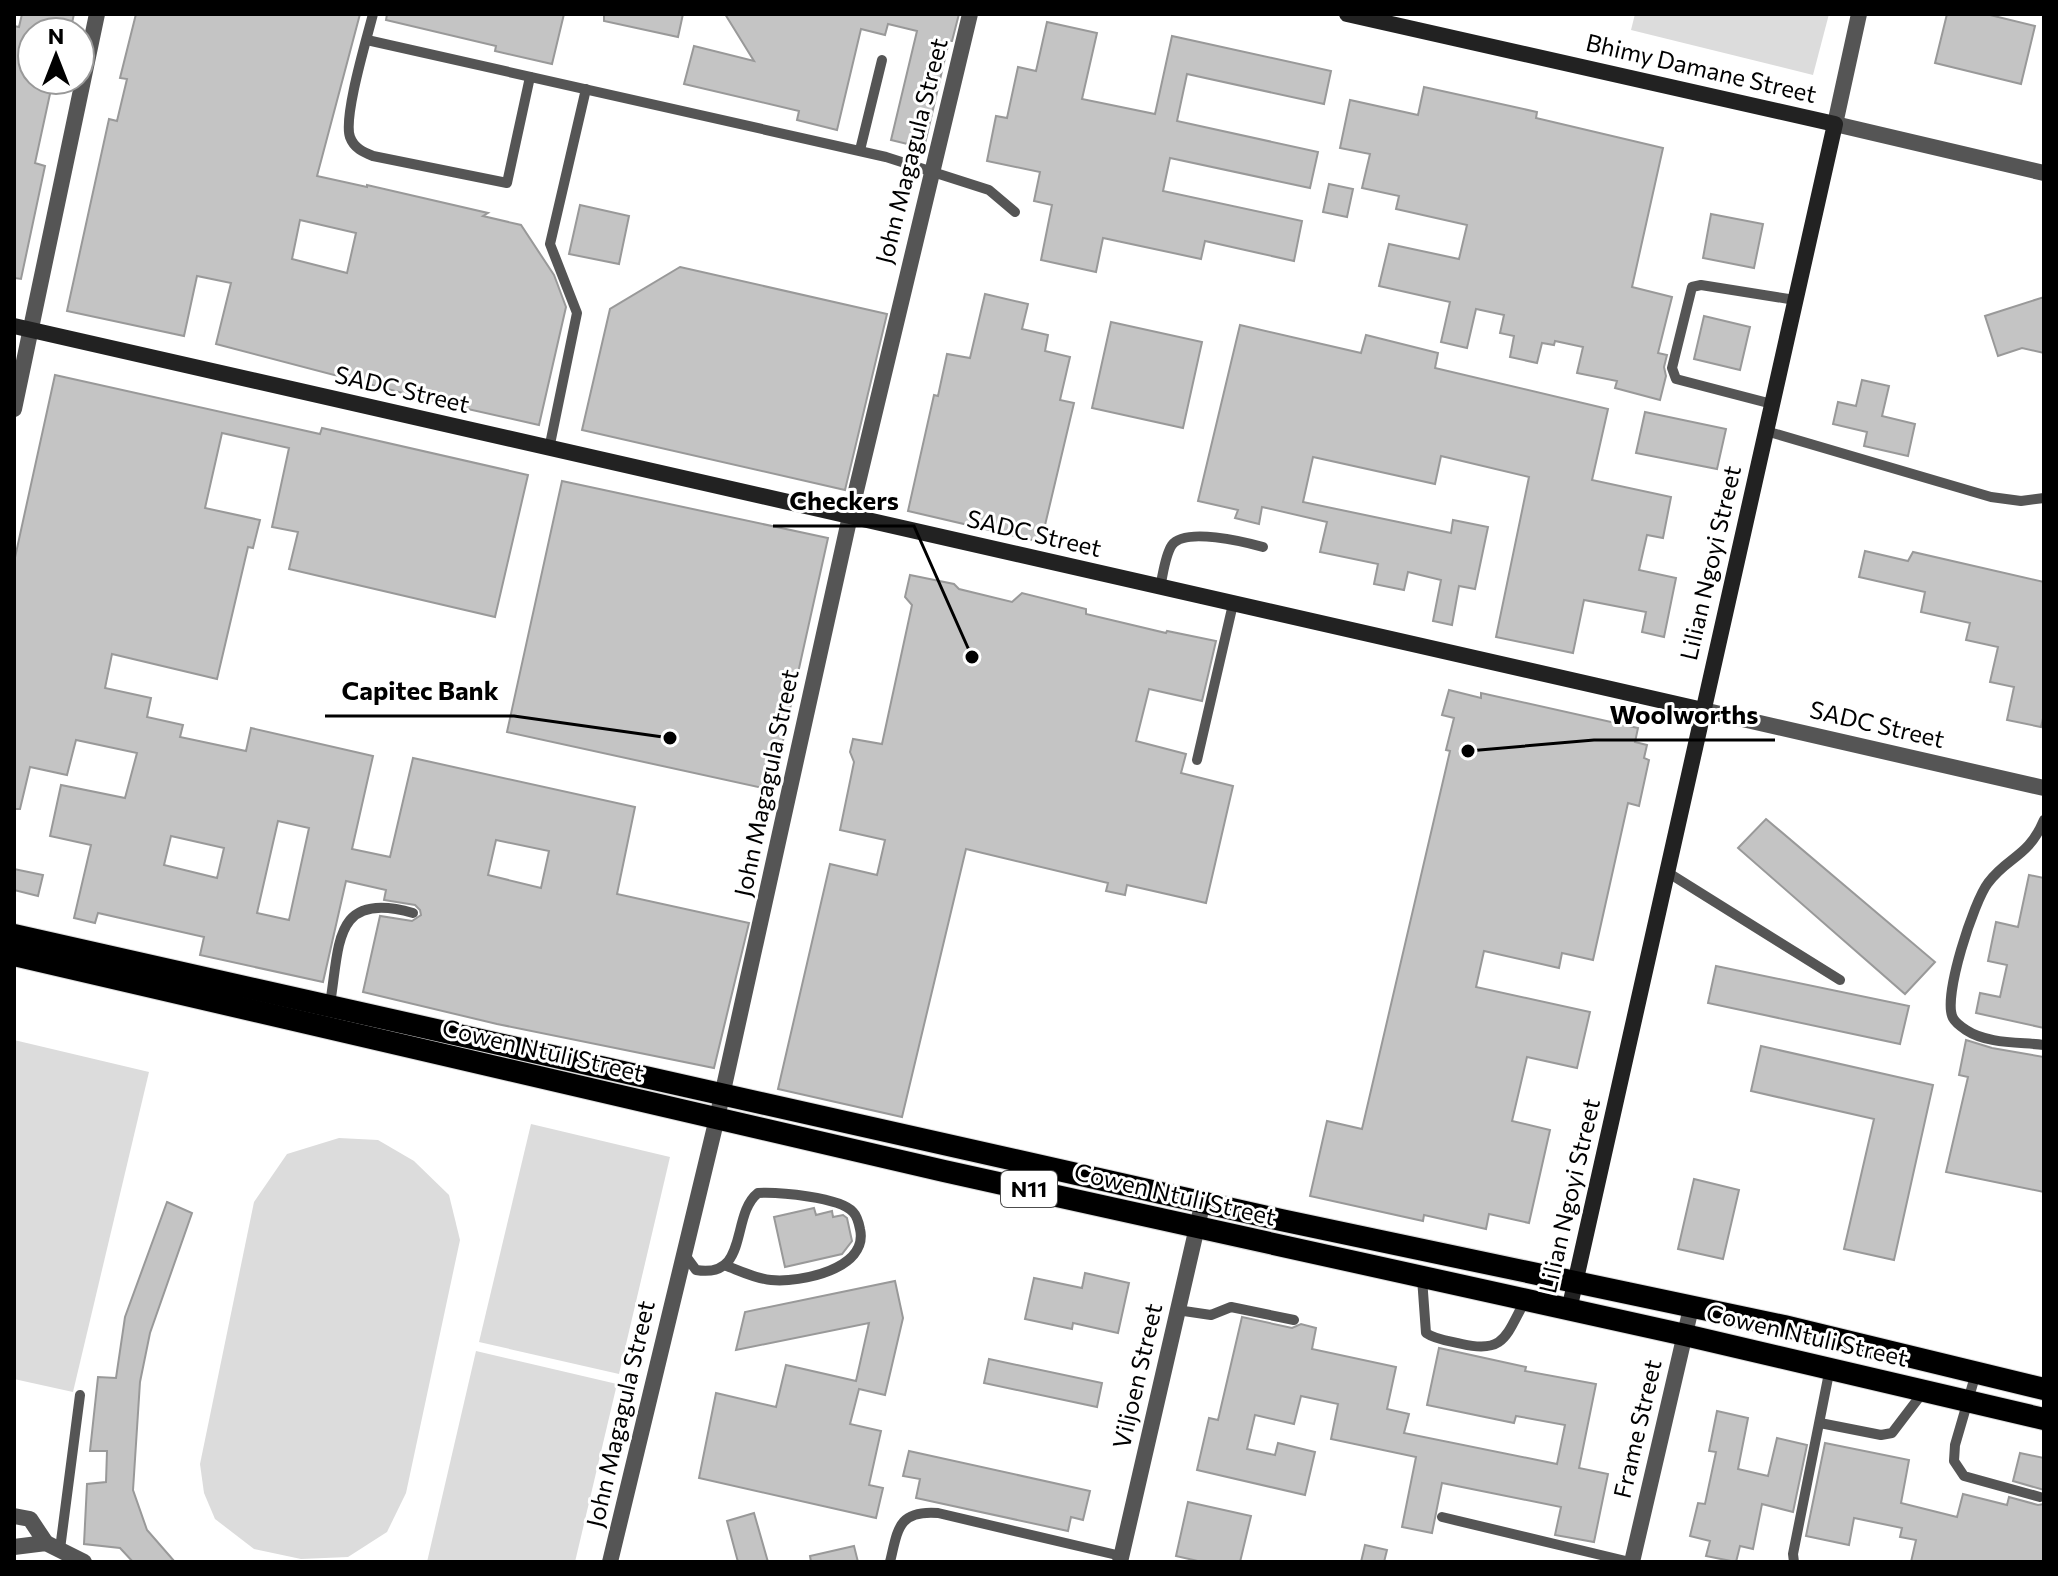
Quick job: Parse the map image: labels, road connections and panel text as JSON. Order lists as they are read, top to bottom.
{
  "streets": {
    "highway": ["Cowen Ntuli Street", "N11"],
    "main road": ["Bhimy Damane Street", "SADC Street", "Lilian Ngoyi Street"],
    "street": ["John Magagula Street", "Viljoen Street", "Frame Street"]
  },
  "crossings": [
    ["Bhimy Damane Street", "Lilian Ngoyi Street"],
    ["John Magagula Street", "SADC Street"],
    ["John Magagula Street", "Cowen Ntuli Street"],
    ["SADC Street", "Lilian Ngoyi Street"],
    ["Lilian Ngoyi Street", "Cowen Ntuli Street"],
    ["Cowen Ntuli Street", "Viljoen Street"],
    ["Cowen Ntuli Street", "Frame Street"]
  ],
  "places": ["Checkers", "Capitec Bank", "Woolworths"],
  "north": "top"
}
